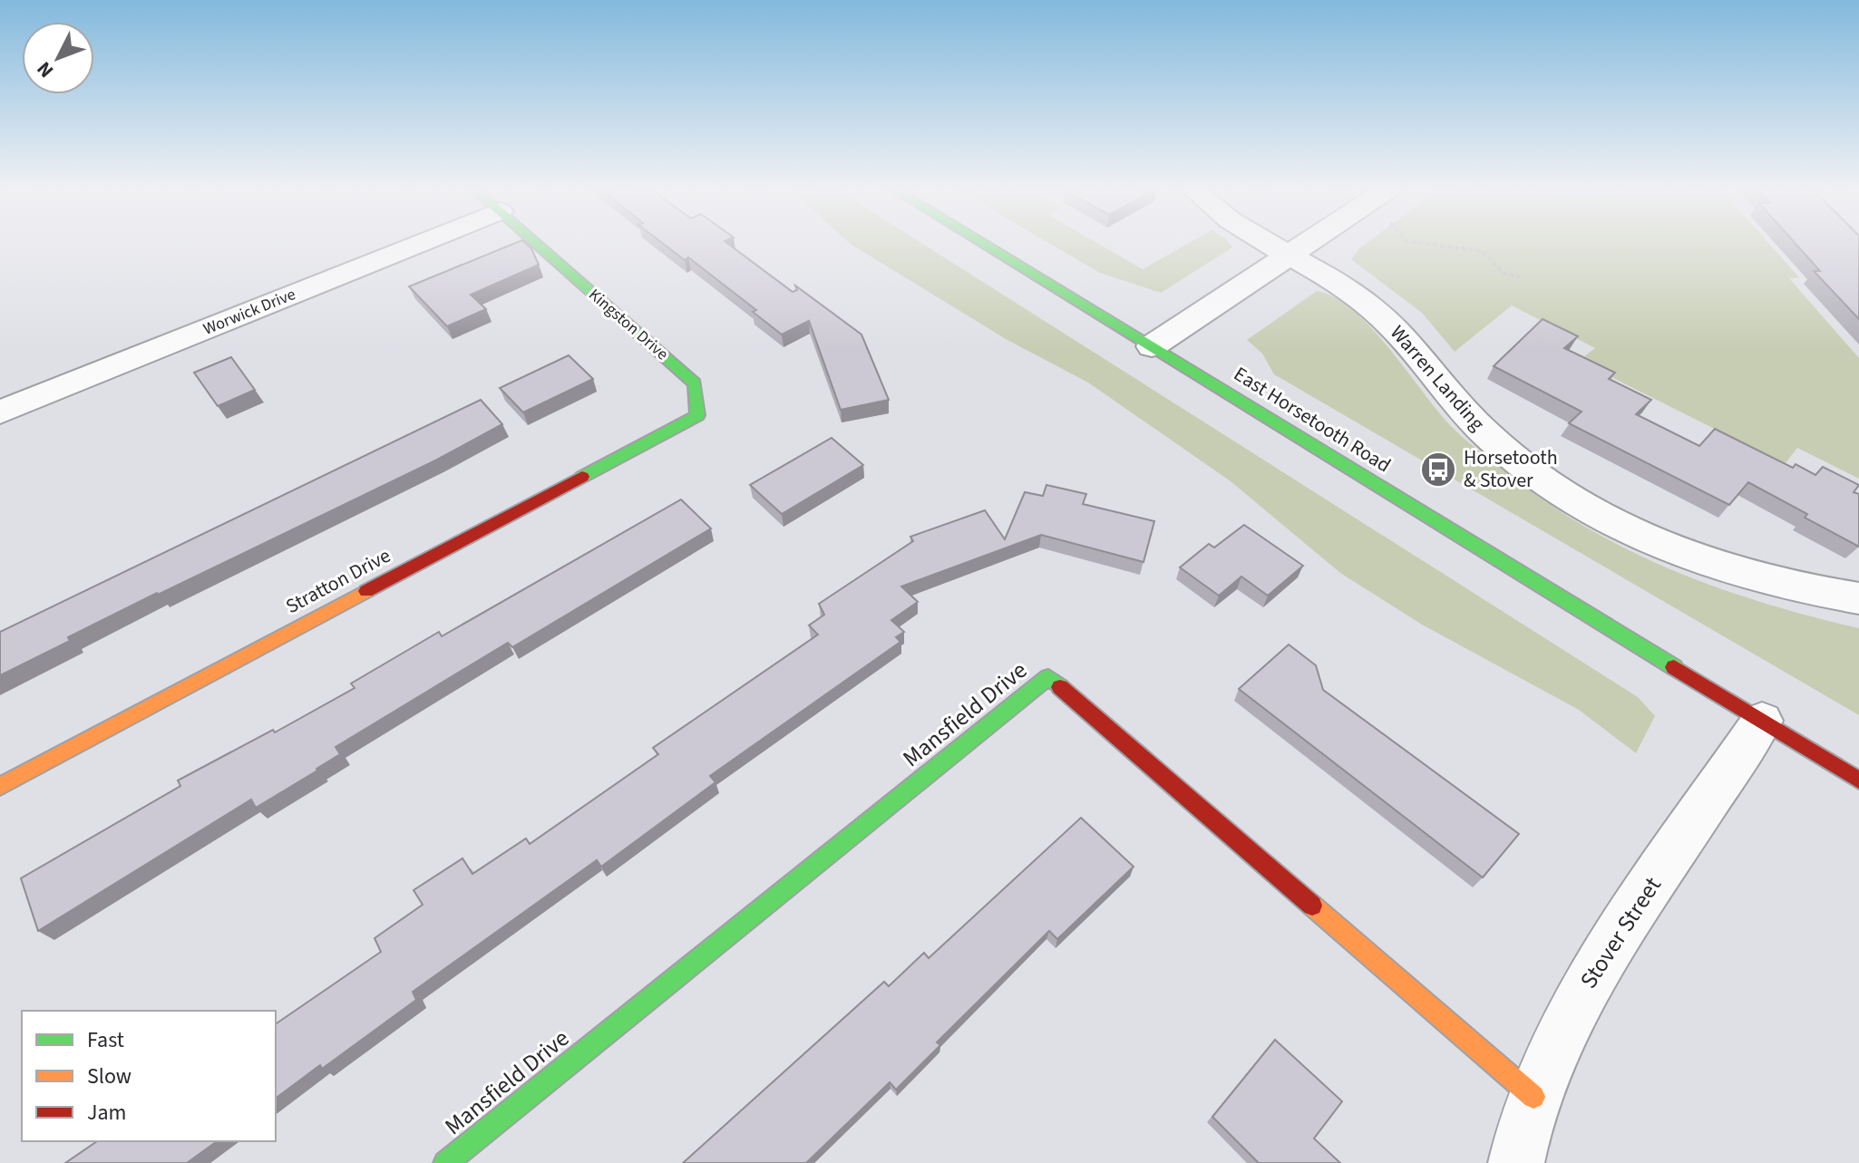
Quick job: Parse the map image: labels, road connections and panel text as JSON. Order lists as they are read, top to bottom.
{
  "streets": {
    "street": [
      "Worwick Drive",
      "Kingston Drive",
      "Warren Landing",
      "East Horsetooth Road",
      "Stratton Drive",
      "Mansfield Drive",
      "Stover Street"
    ]
  },
  "crossings": [
    ["Kingston Drive", "Stratton Drive"],
    ["East Horsetooth Road", "Stover Street"],
    ["Mansfield Drive", "Stover Street"]
  ],
  "places": {
    "bus stop": ["Horsetooth & Stover"]
  },
  "legend": ["Fast", "Slow", "Jam"],
  "north": "bottom left"
}
